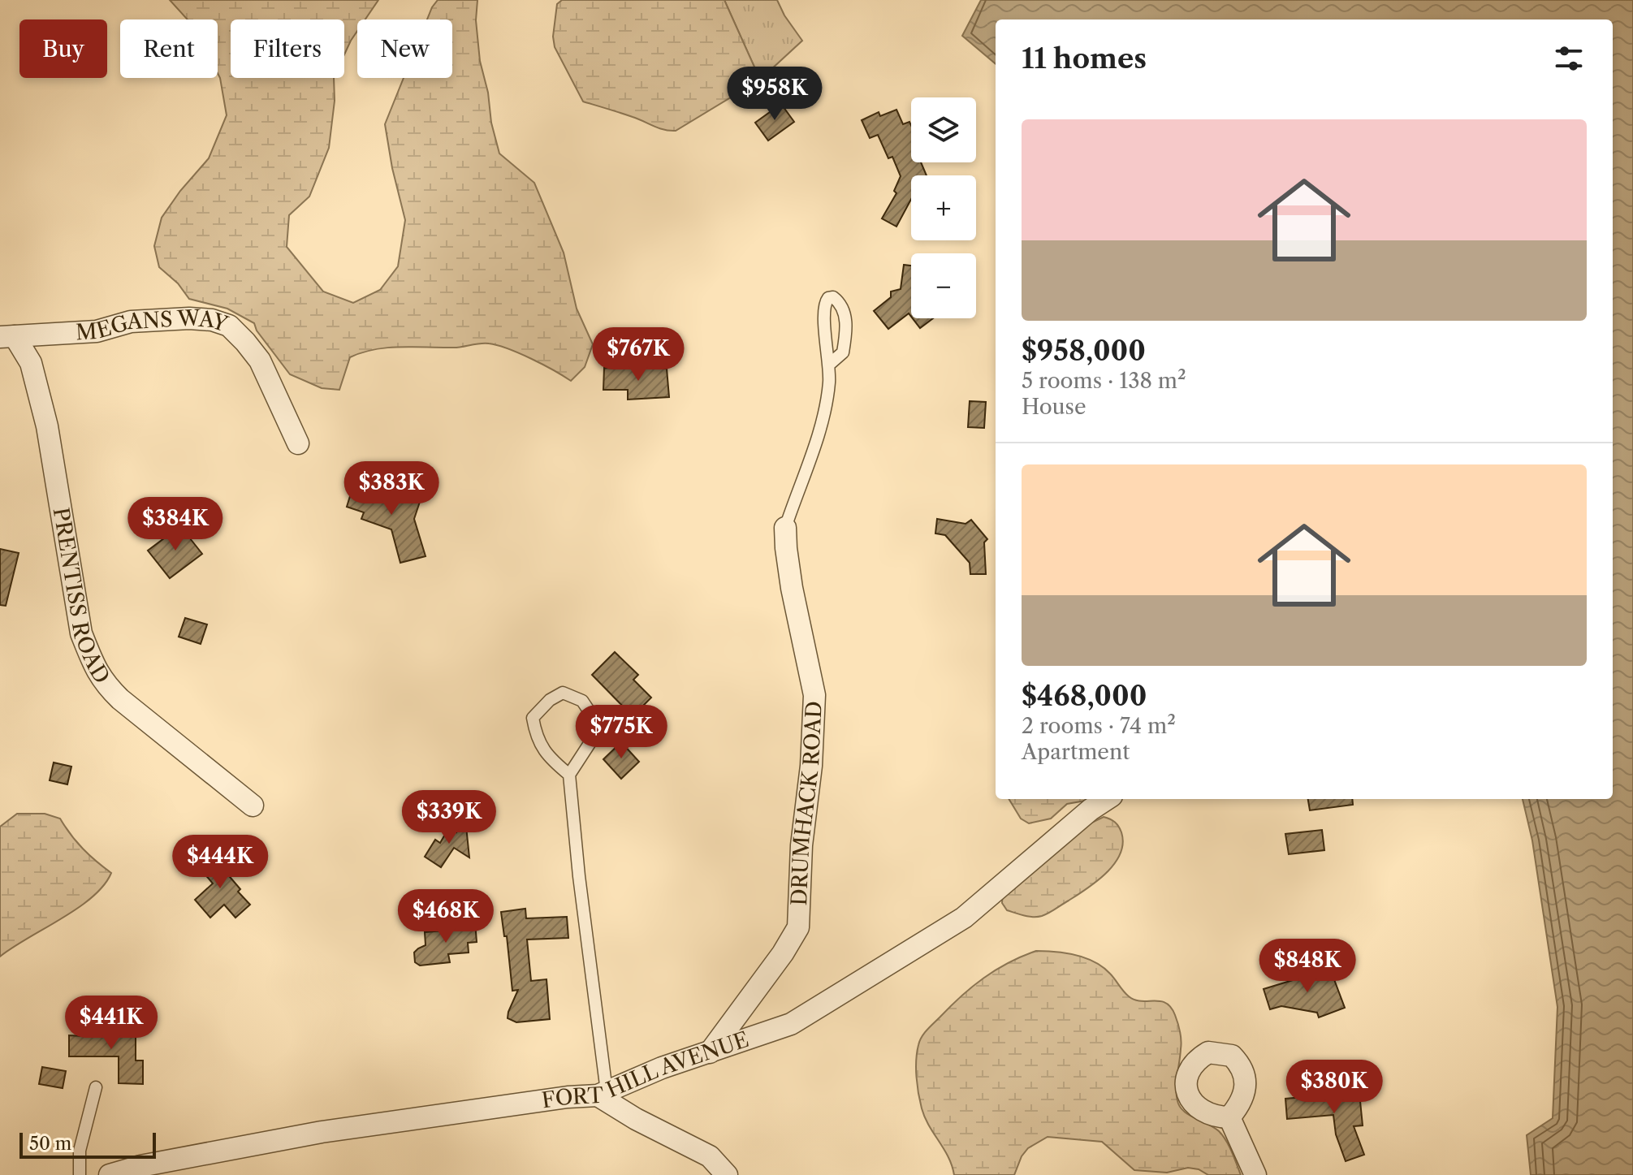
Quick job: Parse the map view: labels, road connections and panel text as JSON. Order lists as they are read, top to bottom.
{
  "streets": {
    "street": [
      "MEGANS WAY",
      "PRENTISS ROAD",
      "DRUMHACK ROAD",
      "FORT HILL AVENUE"
    ]
  },
  "crossings": [
    ["MEGANS WAY", "PRENTISS ROAD"],
    ["DRUMHACK ROAD", "FORT HILL AVENUE"]
  ],
  "scale_bar": "50 m",
  "page": {
    "chip": [
      "Buy",
      "Rent",
      "Filters",
      "New"
    ],
    "heading": "11 homes",
    "price": [
      "$958K",
      "$767K",
      "$383K",
      "$384K",
      "$775K",
      "$339K",
      "$444K",
      "$468K",
      "$848K",
      "$441K",
      "$380K"
    ],
    "map_buttons": ["+", "−"],
    "list": [
      {
        "name": "$958,000",
        "note": "5 rooms · 138 m² · House"
      },
      {
        "name": "$468,000",
        "note": "2 rooms · 74 m² · Apartment"
      }
    ],
    "scale": "50 m"
  }
}
